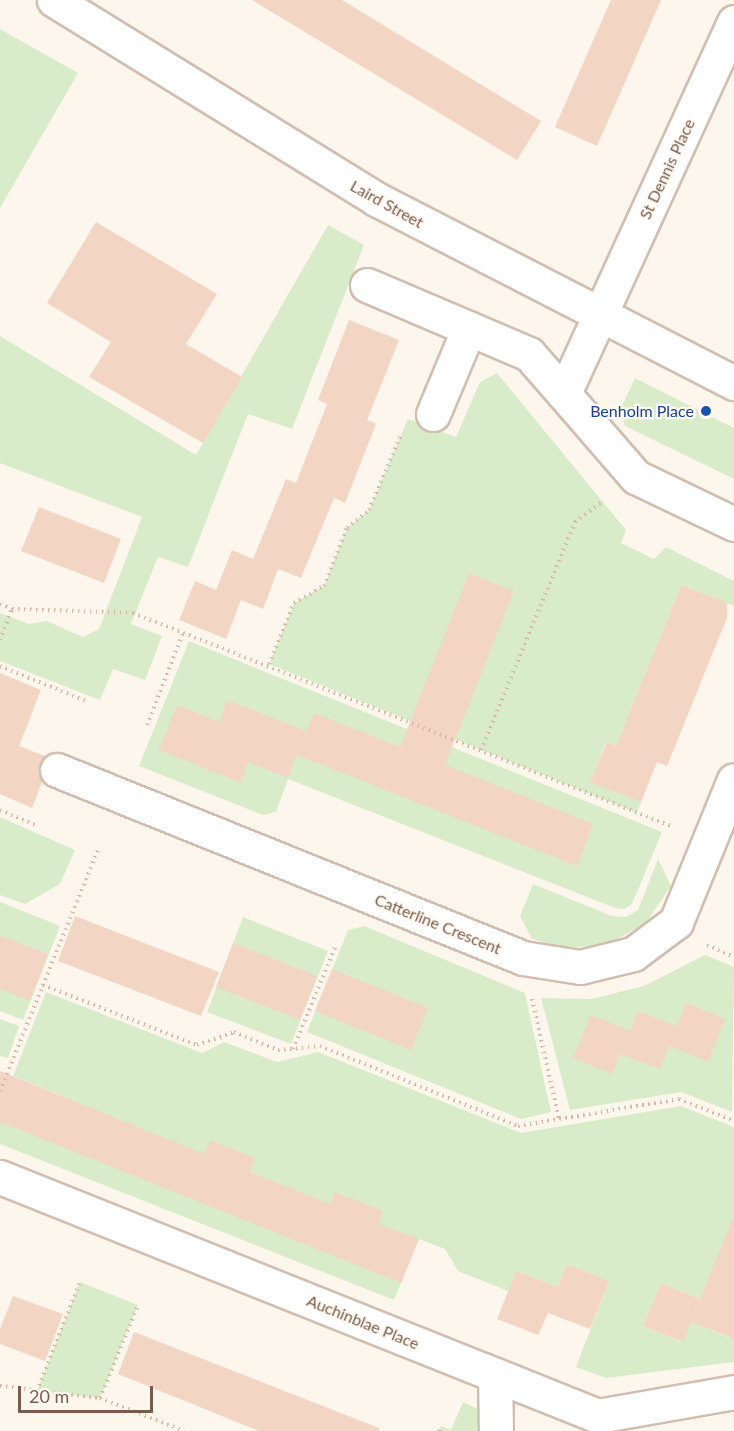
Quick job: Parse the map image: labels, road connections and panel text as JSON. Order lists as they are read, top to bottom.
{
  "streets": {
    "street": [
      "St Dennis Place",
      "Laird Street",
      "Catterline Crescent",
      "Auchinblae Place"
    ]
  },
  "crossings": [
    ["St Dennis Place", "Laird Street"]
  ],
  "places": ["Benholm Place"],
  "scale_bar": "20 m"
}
